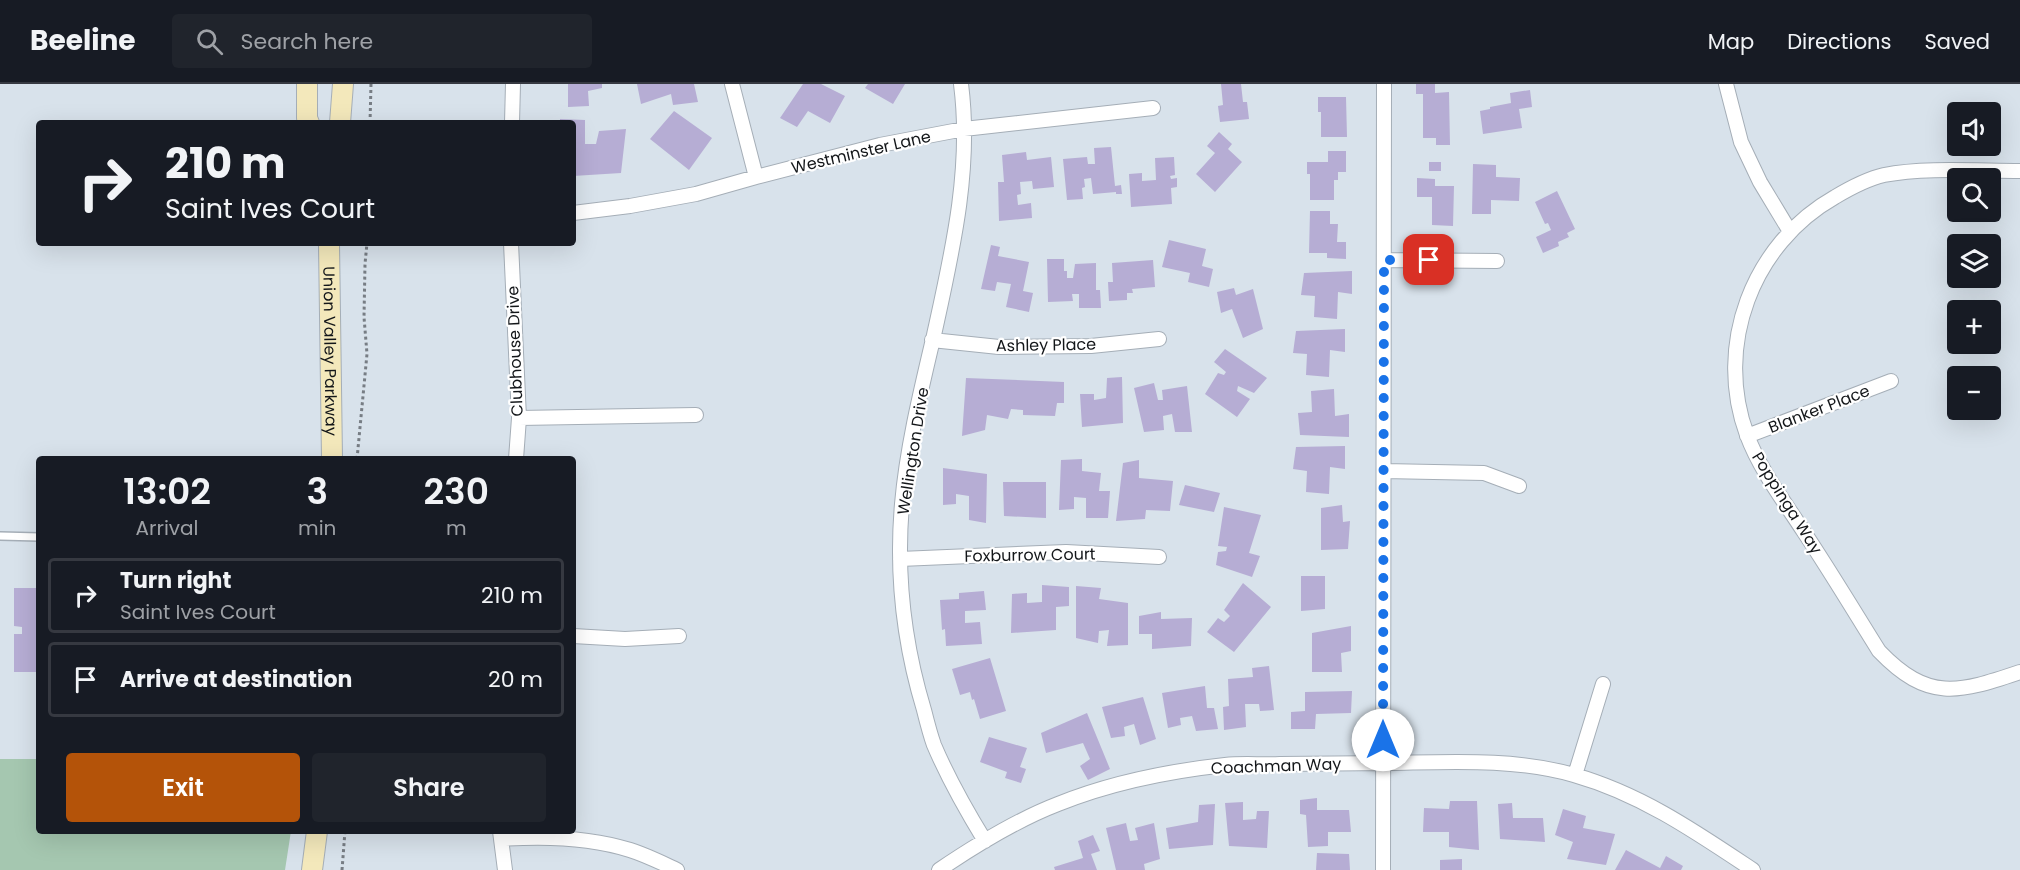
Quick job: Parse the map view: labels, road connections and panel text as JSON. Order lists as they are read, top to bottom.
{
  "streets": {
    "street": [
      "Westminster Lane",
      "Ashley Place",
      "Union Valley Parkway",
      "Clubhouse Drive",
      "Blanker Place",
      "Wellington Drive",
      "Poppinga Way",
      "Foxburrow Court",
      "Coachman Way"
    ]
  },
  "crossings": [
    ["Westminster Lane", "Wellington Drive"],
    ["Ashley Place", "Wellington Drive"],
    ["Blanker Place", "Poppinga Way"],
    ["Wellington Drive", "Foxburrow Court"],
    ["Wellington Drive", "Coachman Way"]
  ],
  "page": {
    "header": "Beeline",
    "search": "Search here",
    "nav": ["Map", "Directions", "Saved"],
    "map_buttons": ["+", "−"],
    "turn": ["210 m", "Saint Ives Court"],
    "eta": [
      "13:02",
      "Arrival",
      "3",
      "min",
      "230",
      "m"
    ],
    "list": [
      {
        "name": "Turn right",
        "note": "Saint Ives Court",
        "value": "210 m"
      },
      {
        "name": "Arrive at destination",
        "value": "20 m"
      }
    ],
    "buttons": ["Exit", "Share"]
  }
}
